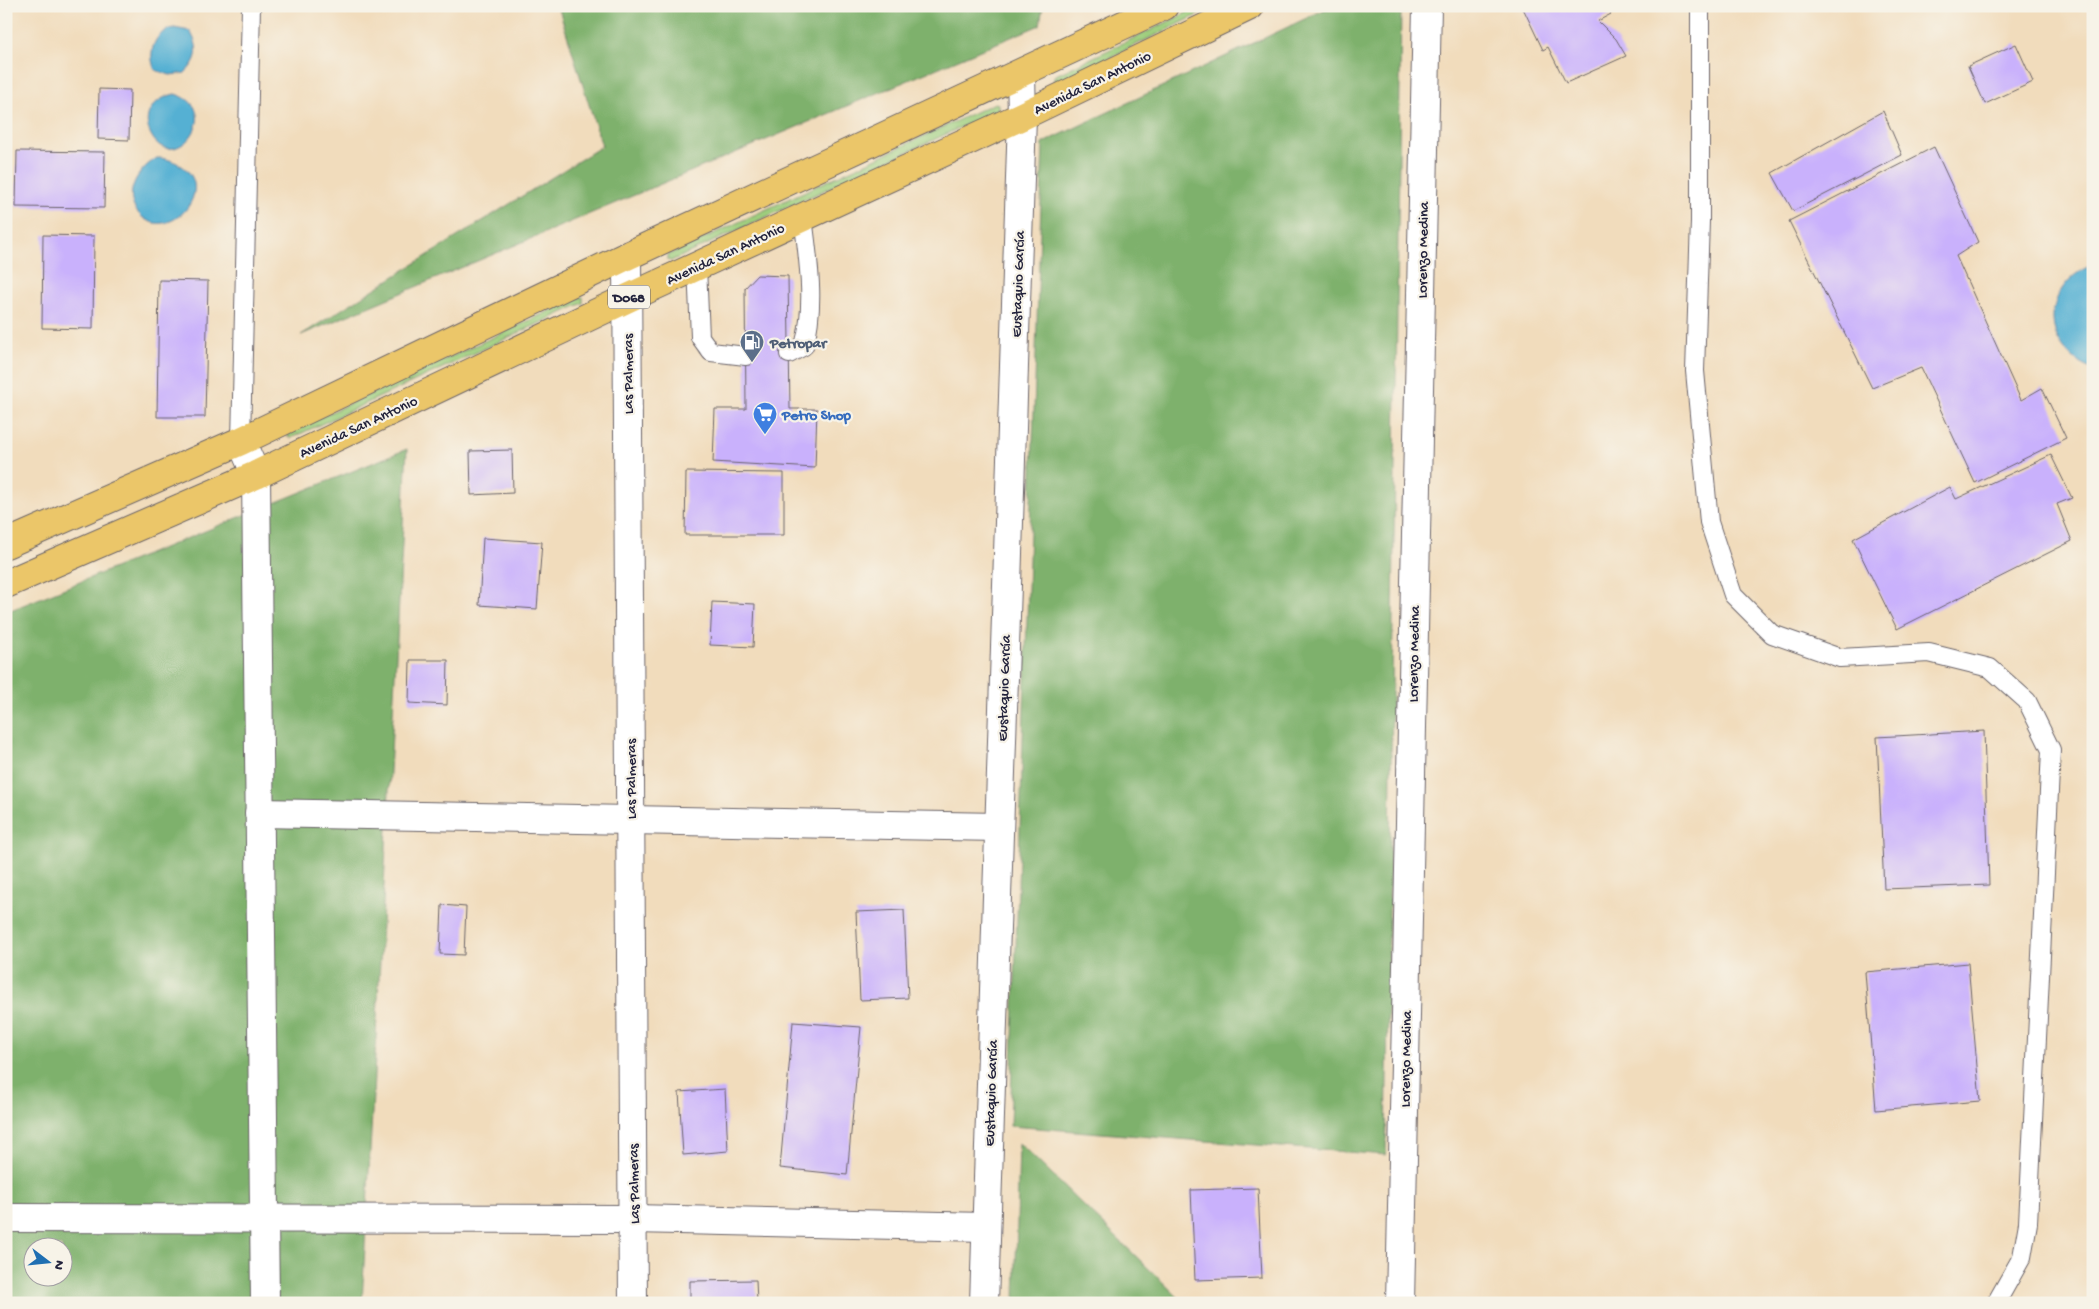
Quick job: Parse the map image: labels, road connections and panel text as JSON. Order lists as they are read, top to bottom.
{
  "streets": {
    "main road": ["Avenida San Antonio", "D068"],
    "street": ["Lorenzo Medina", "Eustaquio García", "Las Palmeras"]
  },
  "crossings": [
    ["Avenida San Antonio", "Eustaquio García"],
    ["Avenida San Antonio", "Las Palmeras"],
    ["Eustaquio García", "D068"],
    ["D068", "Las Palmeras"]
  ],
  "places": {
    "fuel station": ["Petropar"],
    "supermarket": ["Petro Shop"]
  },
  "north": "right"
}
